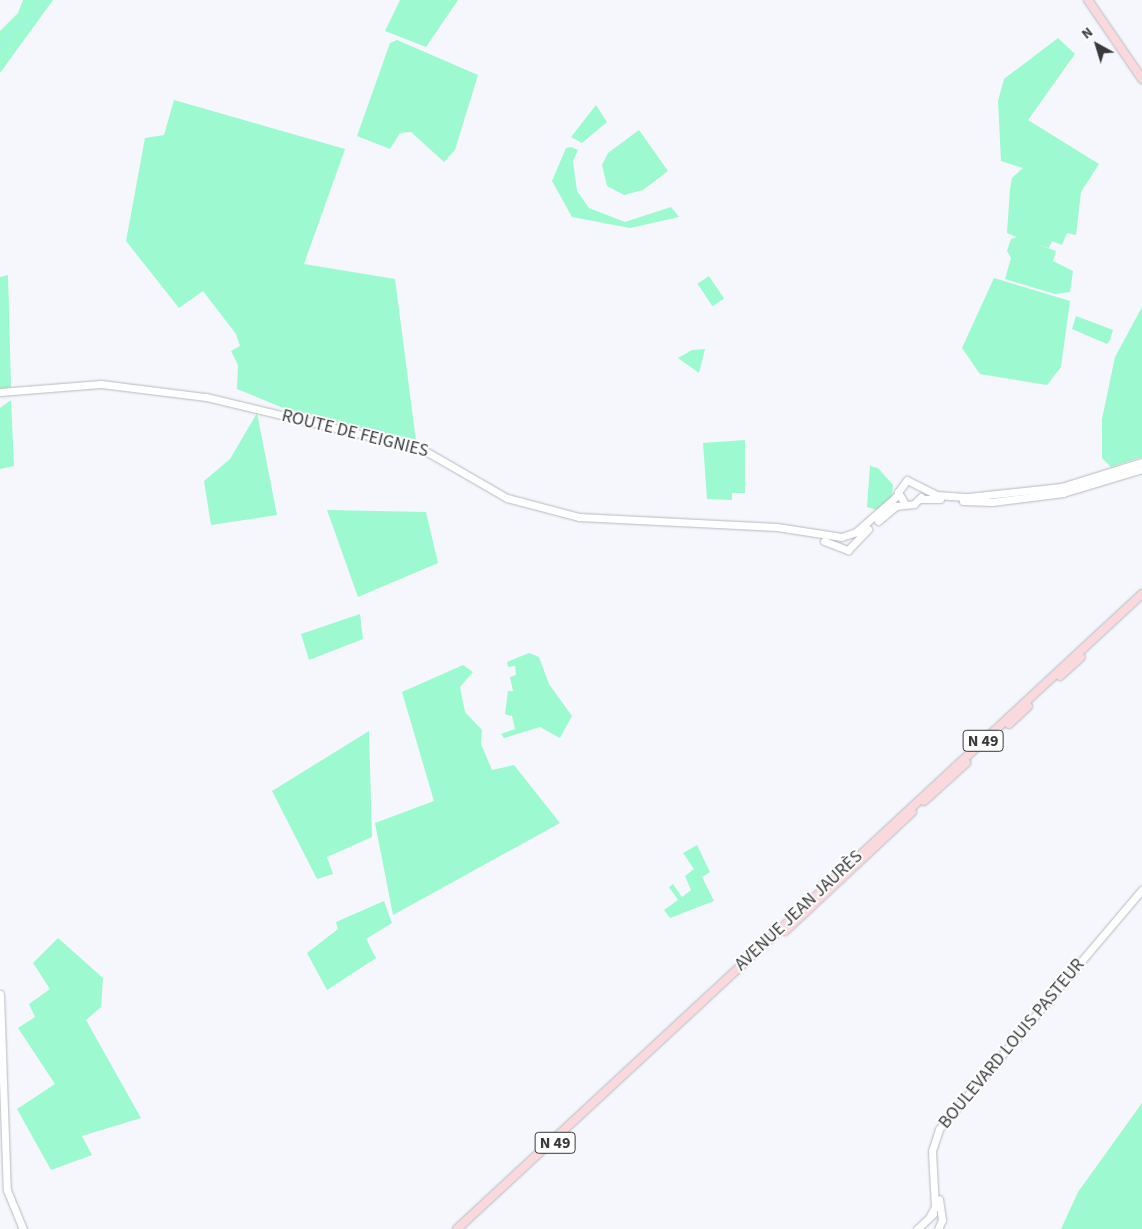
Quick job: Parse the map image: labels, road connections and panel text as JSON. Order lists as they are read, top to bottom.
{
  "streets": {
    "main road": ["N 49", "AVENUE JEAN JAURÈS"],
    "street": ["ROUTE DE FEIGNIES", "BOULEVARD LOUIS PASTEUR"]
  },
  "north": "top left"
}
